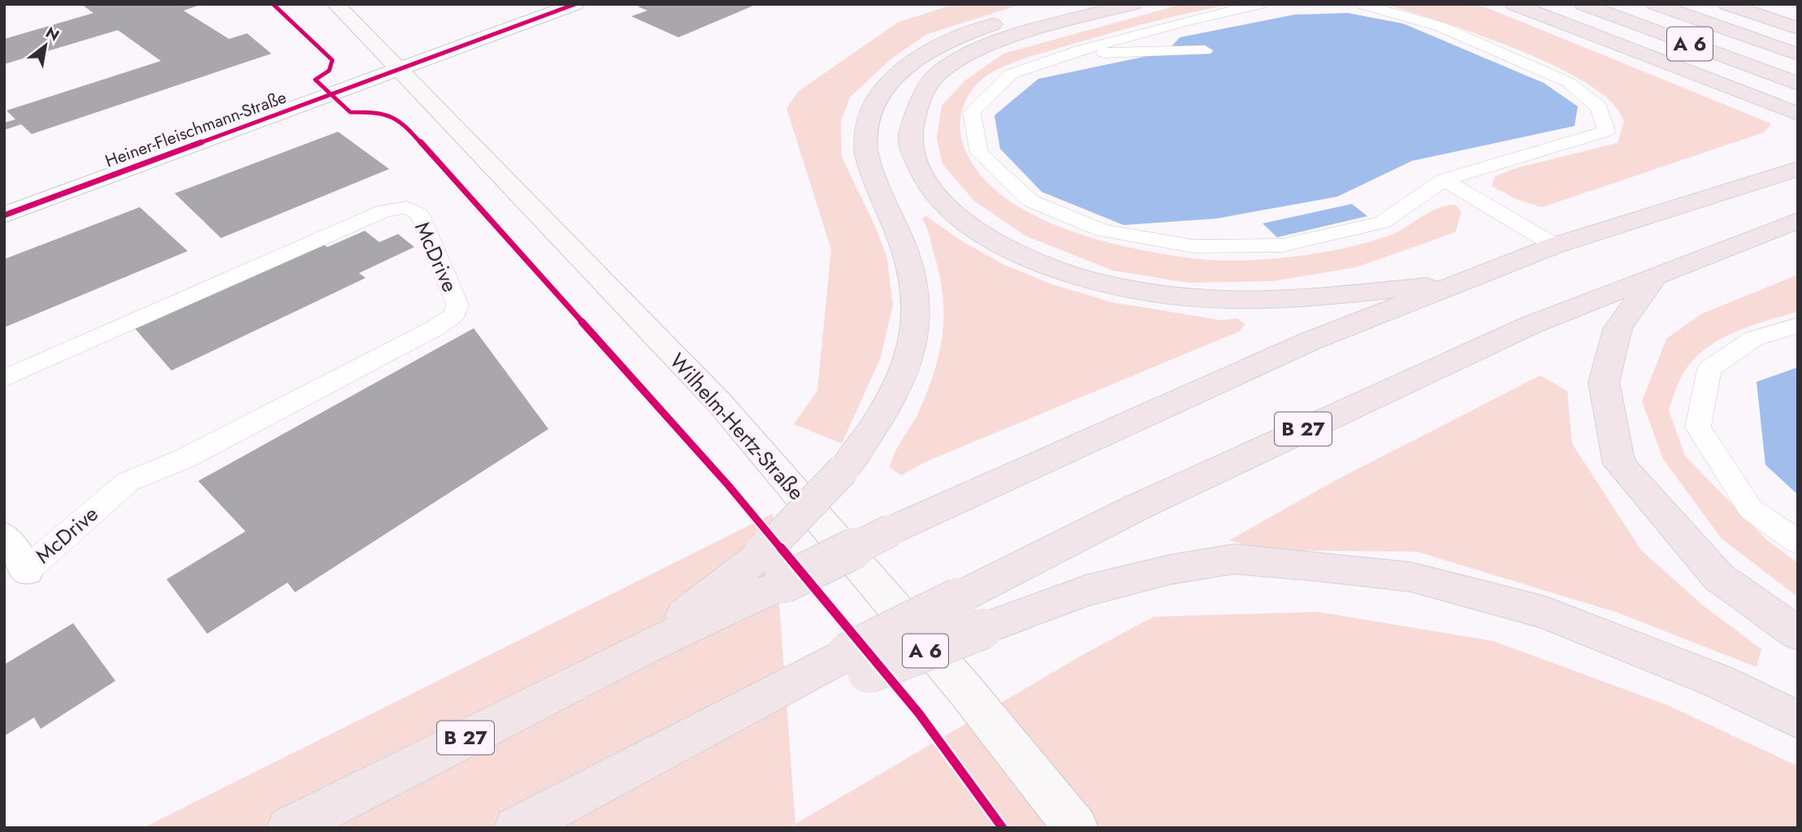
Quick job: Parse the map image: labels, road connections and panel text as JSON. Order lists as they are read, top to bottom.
{
  "streets": {
    "highway": ["A 6", "B 27"],
    "main road": ["Wilhelm-Hertz-Straße"],
    "street": ["Heiner-Fleischmann-Straße"],
    "lane": ["McDrive"]
  },
  "crossings": [
    ["A 6", "B 27"],
    ["Heiner-Fleischmann-Straße", "Wilhelm-Hertz-Straße"]
  ],
  "north": "top right"
}
